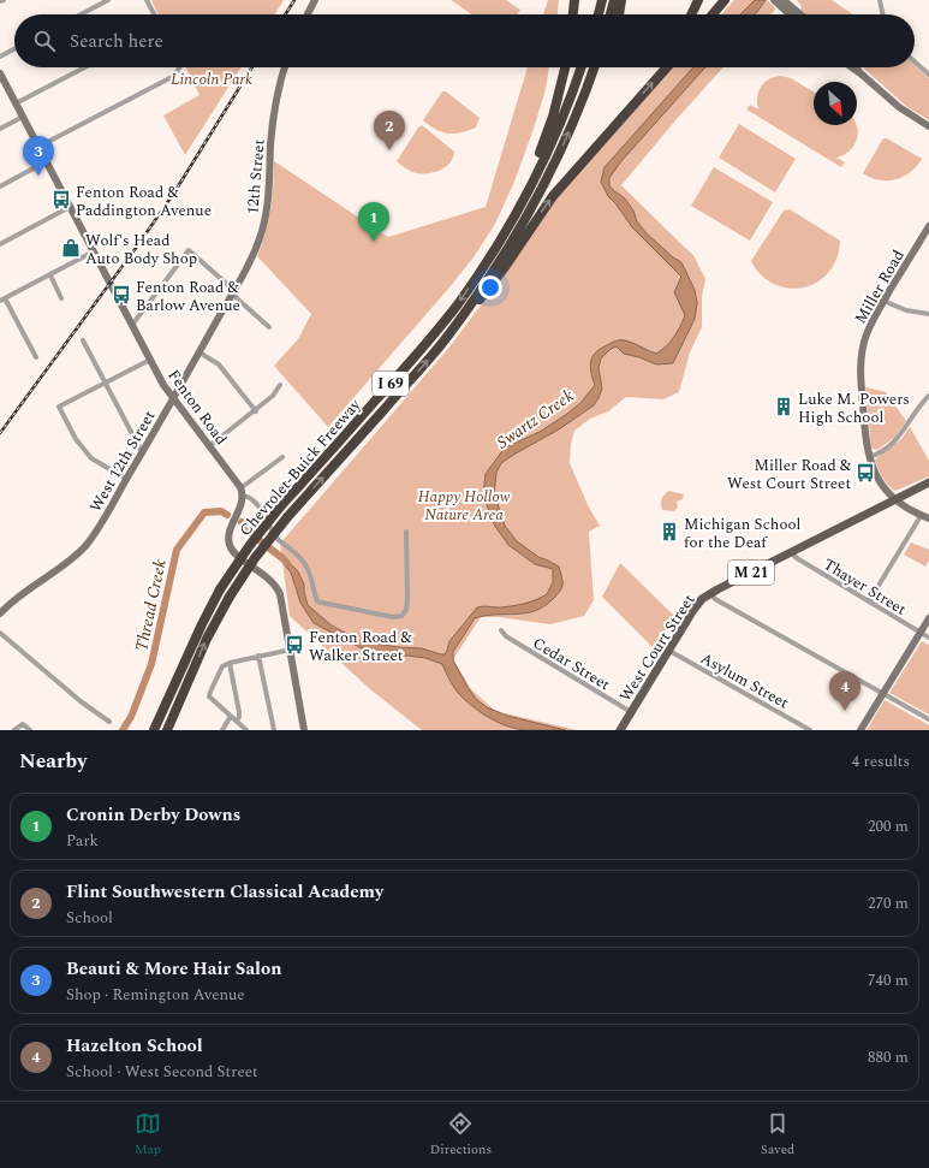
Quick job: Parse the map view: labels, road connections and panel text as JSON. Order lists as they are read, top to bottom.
{
  "streets": {
    "highway": ["I 69", "Chevrolet-Buick Freeway"],
    "main road": ["M 21", "West Court Street"],
    "street": [
      "12th Street",
      "Miller Road",
      "Fenton Road",
      "West 12th Street",
      "Thayer Street",
      "Cedar Street",
      "Asylum Street"
    ]
  },
  "crossings": [
    ["12th Street", "West 12th Street"],
    ["Miller Road", "West Court Street"],
    ["Fenton Road", "West 12th Street"],
    ["Thayer Street", "West Court Street"],
    ["West Court Street", "Cedar Street"],
    ["West Court Street", "Asylum Street"]
  ],
  "water": ["Swartz Creek", "Thread Creek"],
  "parks": ["Lincoln Park", "Happy Hollow Nature Area"],
  "places": {
    "bus stop": [
      "Fenton Road & Paddington Avenue",
      "Fenton Road & Barlow Avenue",
      "Miller Road & West Court Street",
      "Fenton Road & Walker Street"
    ],
    "shop": ["Wolf's Head Auto Body Shop"],
    "building": ["Luke M. Powers High School", "Michigan School for the Deaf"]
  },
  "north": "bottom right",
  "page": {
    "search": "Search here",
    "pins": [
      "2",
      "3",
      "1",
      "4"
    ],
    "heading": ["Nearby", "4 results"],
    "list": [
      {
        "mark": "1",
        "name": "Cronin Derby Downs",
        "note": "Park",
        "value": "200 m"
      },
      {
        "mark": "2",
        "name": "Flint Southwestern Classical Academy",
        "note": "School",
        "value": "270 m"
      },
      {
        "mark": "3",
        "name": "Beauti & More Hair Salon",
        "note": "Shop · Remington Avenue",
        "value": "740 m"
      },
      {
        "mark": "4",
        "name": "Hazelton School",
        "note": "School · West Second Street",
        "value": "880 m"
      }
    ],
    "nav": ["Map", "Directions", "Saved"]
  }
}
